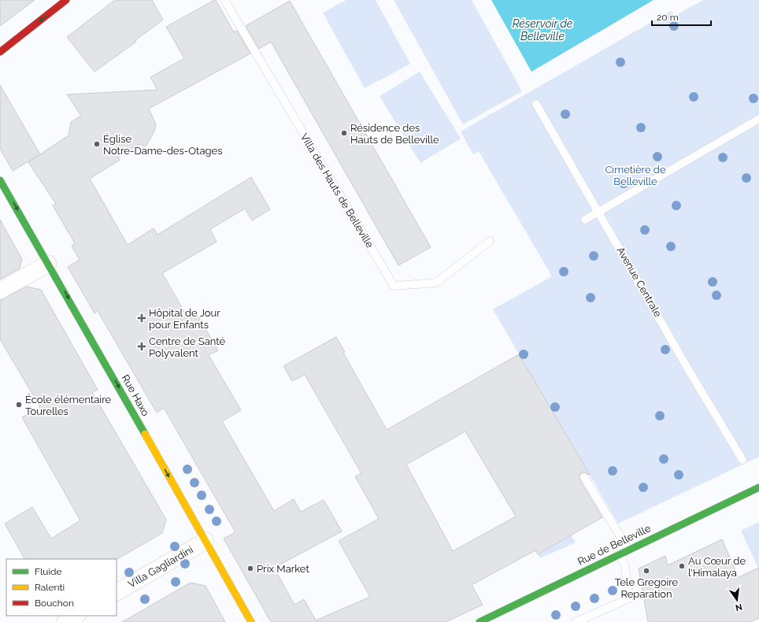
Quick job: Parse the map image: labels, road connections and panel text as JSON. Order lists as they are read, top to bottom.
{
  "streets": {
    "street": ["Rue Haxo", "Rue de Belleville", "Villa Gagliardini"],
    "lane": ["Villa des Hauts de Belleville", "Avenue Centrale"]
  },
  "crossings": [
    ["Rue Haxo", "Villa Gagliardini"]
  ],
  "one_way": ["Rue Haxo"],
  "water": ["Réservoir de Belleville"],
  "parks": ["Cimetière de Belleville"],
  "places": {
    "other": [
      "Résidence des Hauts de Belleville",
      "Église Notre-Dame-des-Otages",
      "École élémentaire Tourelles",
      "Au Cœur de l'Himalaya",
      "Prix Market",
      "Tele Gregoire Reparation"
    ],
    "health": ["Hôpital de Jour pour Enfants", "Centre de Santé Polyvalent"]
  },
  "legend": ["Fluide", "Ralenti", "Bouchon"],
  "scale_bar": "20 m",
  "north": "bottom"
}
